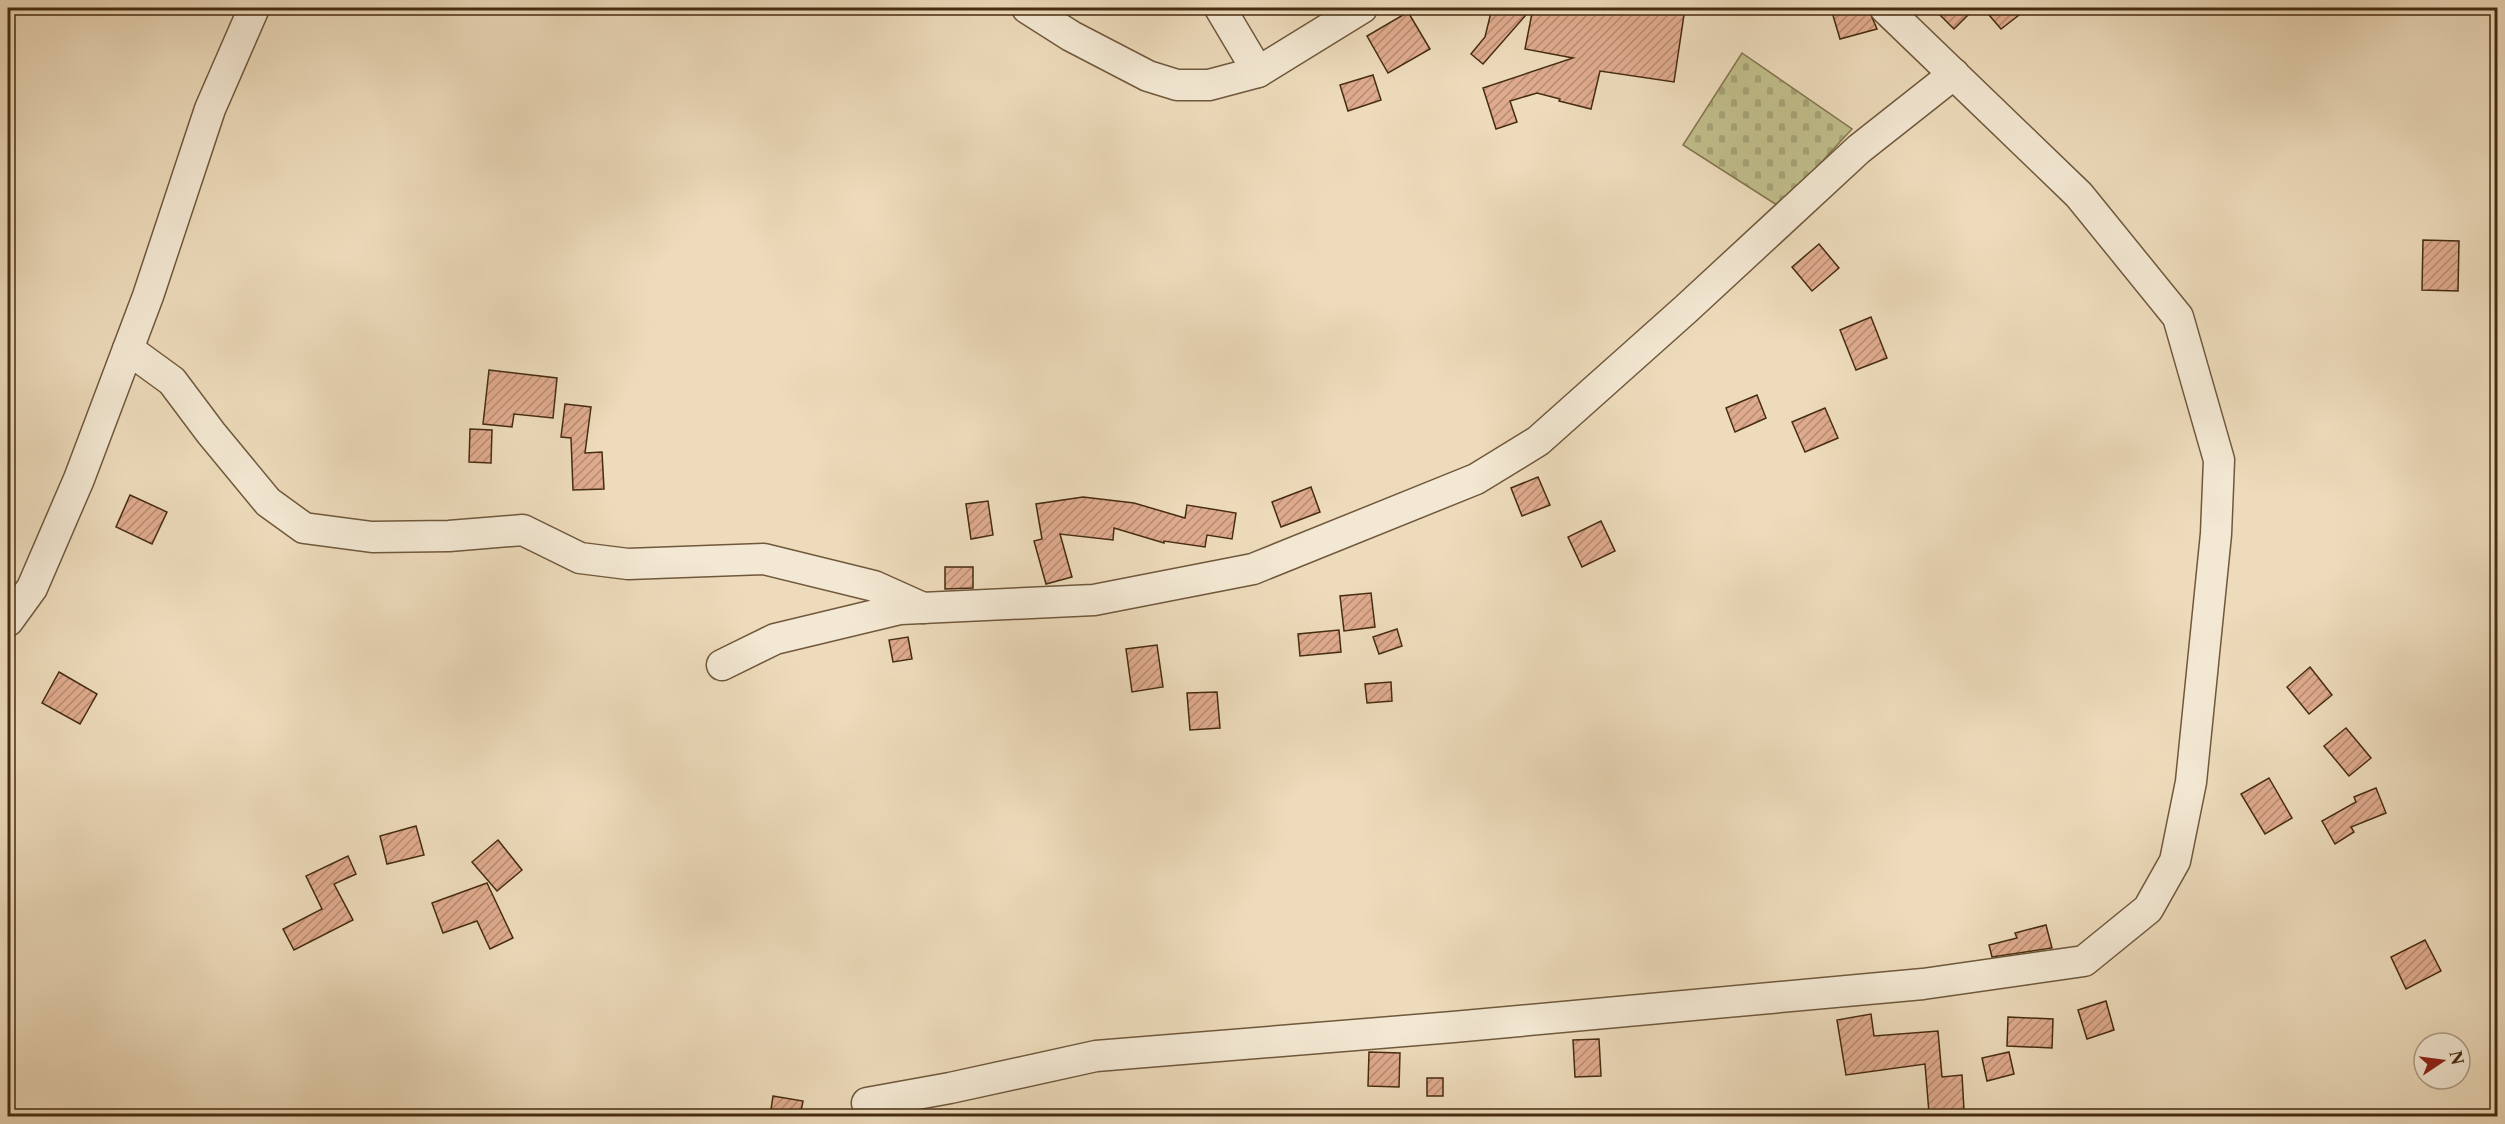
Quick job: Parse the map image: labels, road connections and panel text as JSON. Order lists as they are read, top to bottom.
{
  "north": "right"
}
